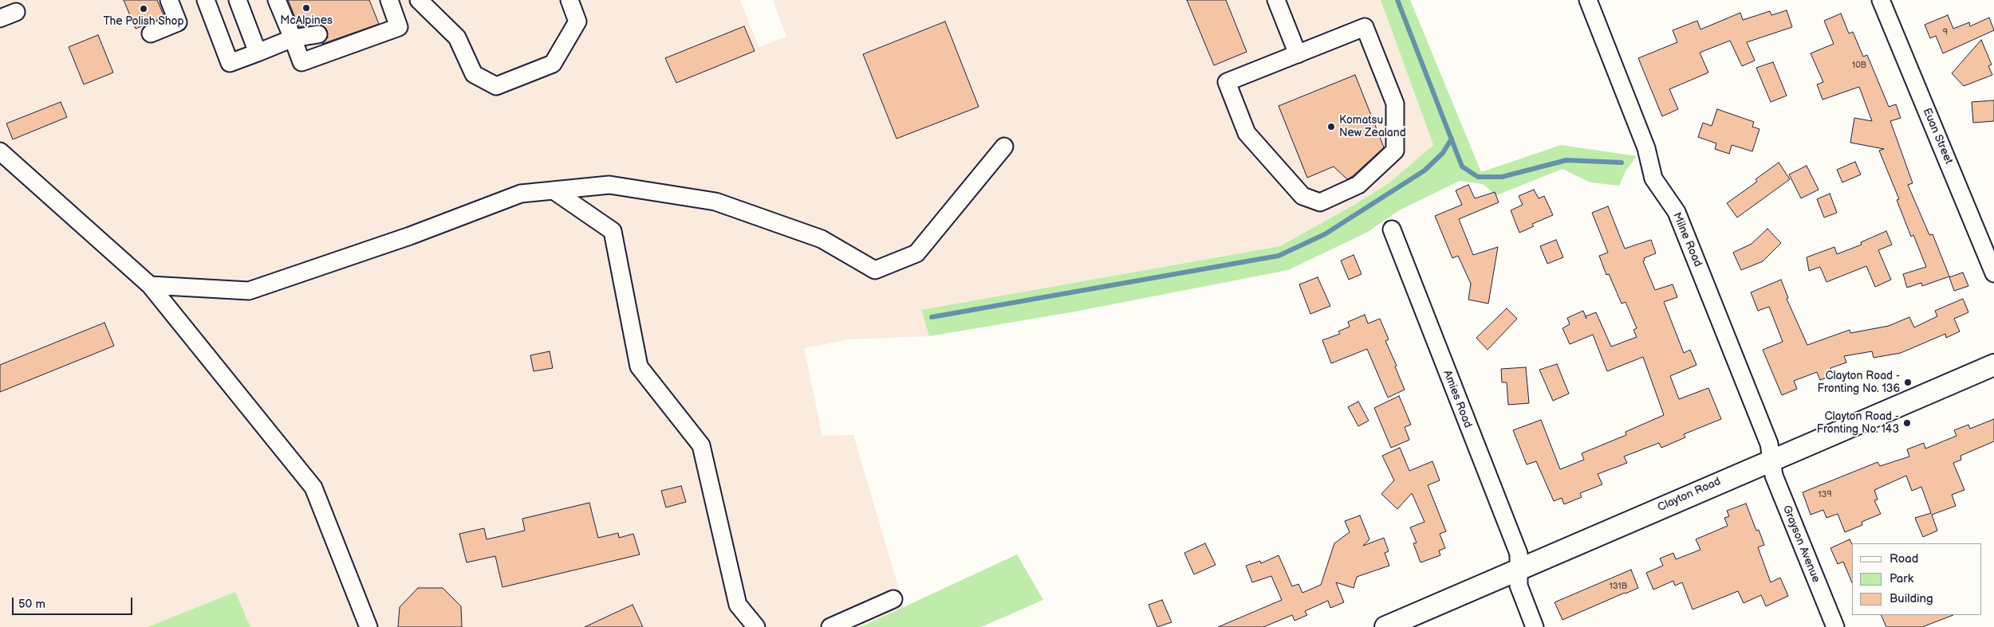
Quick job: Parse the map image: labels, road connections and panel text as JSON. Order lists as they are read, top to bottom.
{
  "streets": {
    "main road": ["Clayton Road"],
    "street": [
      "Euan Street",
      "Milne Road",
      "Amies Road",
      "Grayson Avenue"
    ]
  },
  "crossings": [
    ["Milne Road", "Clayton Road"],
    ["Milne Road", "Grayson Avenue"],
    ["Amies Road", "Clayton Road"],
    ["Clayton Road", "Grayson Avenue"]
  ],
  "places": [
    "McAlpines",
    "The Polish Shop",
    "Komatsu New Zealand",
    "Clayton Road - Fronting No. 136",
    "Clayton Road - Fronting No. 143"
  ],
  "house_numbers": [
    "9",
    "10B",
    "139",
    "131B"
  ],
  "legend": ["Road", "Park", "Building"],
  "scale_bar": "50 m"
}
